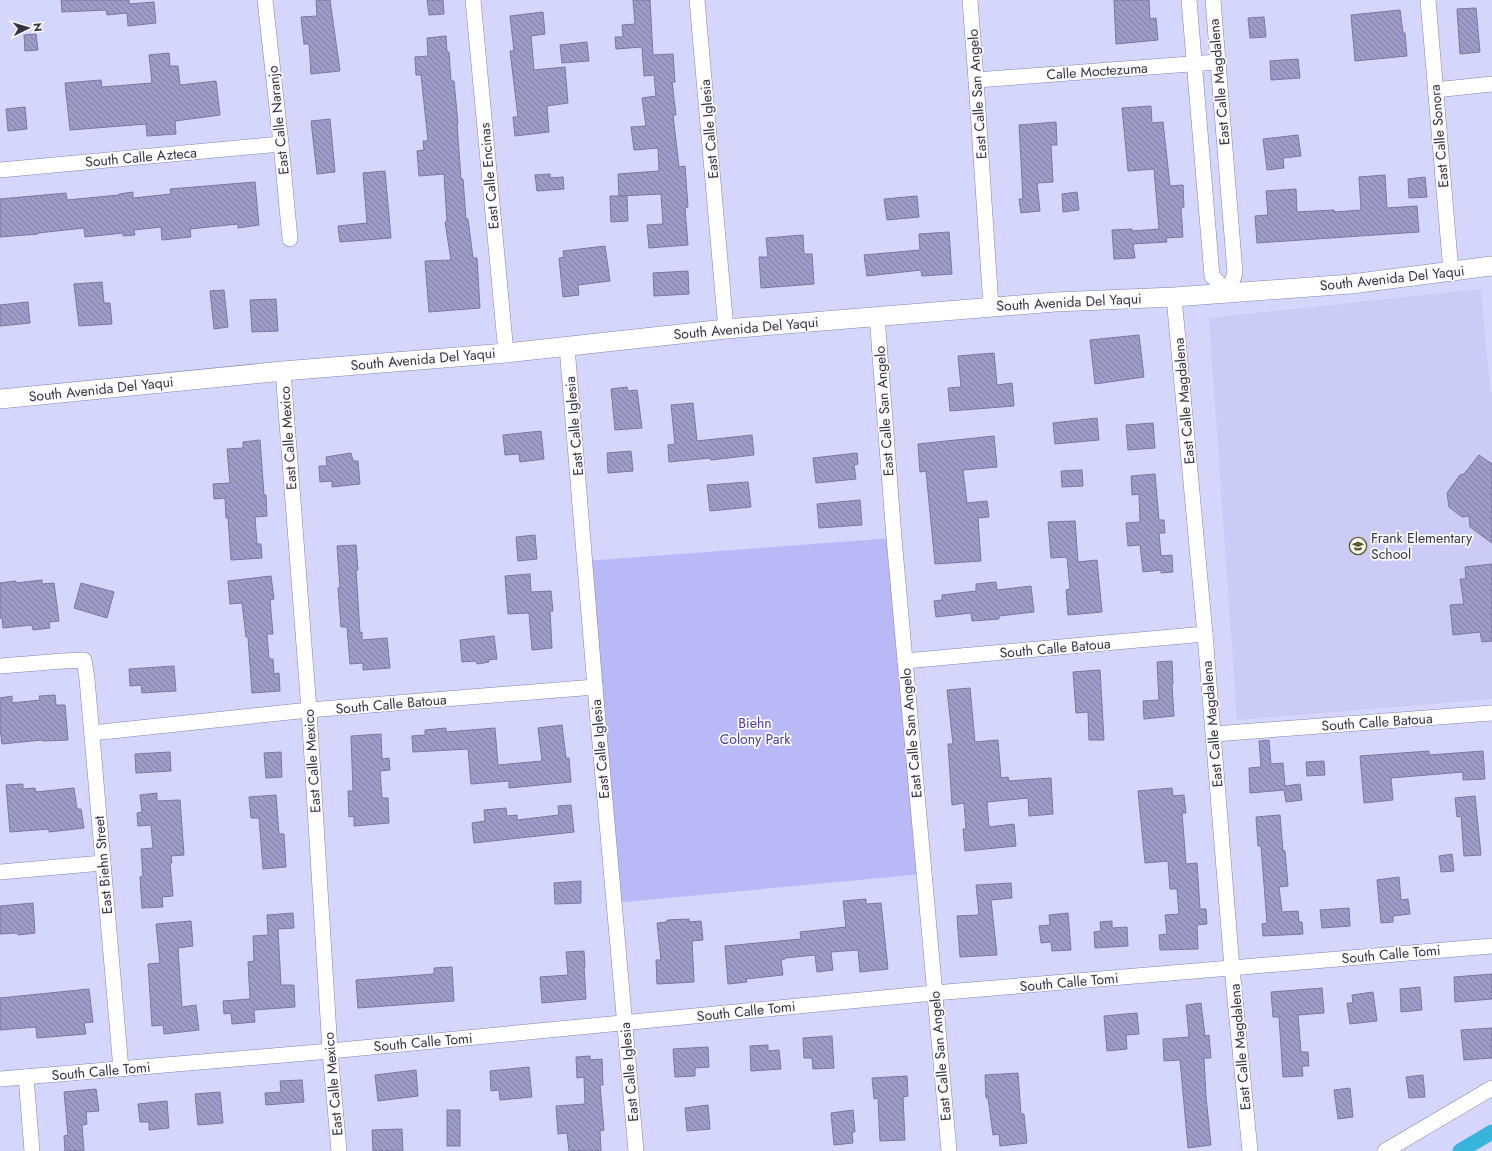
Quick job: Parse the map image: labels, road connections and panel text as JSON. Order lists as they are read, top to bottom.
{
  "streets": {
    "street": [
      "Calle Moctezuma",
      "East Calle Magdalena",
      "East Calle San Angelo",
      "East Calle Naranjo",
      "East Calle Iglesia",
      "East Calle Sonora",
      "South Calle Azteca",
      "East Calle Encinas",
      "South Avenida Del Yaqui",
      "East Calle Mexico",
      "South Calle Batoua",
      "East Biehn Street",
      "South Calle Tomi"
    ]
  },
  "crossings": [
    ["Calle Moctezuma", "East Calle Magdalena"],
    ["Calle Moctezuma", "East Calle San Angelo"],
    ["East Calle Magdalena", "South Avenida Del Yaqui"],
    ["East Calle Magdalena", "South Calle Batoua"],
    ["East Calle Magdalena", "South Calle Tomi"],
    ["East Calle San Angelo", "South Avenida Del Yaqui"],
    ["East Calle San Angelo", "South Calle Batoua"],
    ["East Calle San Angelo", "South Calle Tomi"],
    ["East Calle Naranjo", "South Calle Azteca"],
    ["East Calle Iglesia", "South Avenida Del Yaqui"],
    ["East Calle Iglesia", "South Calle Batoua"],
    ["East Calle Iglesia", "South Calle Tomi"],
    ["East Calle Sonora", "South Avenida Del Yaqui"],
    ["East Calle Encinas", "South Avenida Del Yaqui"],
    ["South Avenida Del Yaqui", "East Calle Mexico"],
    ["East Calle Mexico", "South Calle Batoua"],
    ["East Calle Mexico", "South Calle Tomi"],
    ["South Calle Batoua", "East Biehn Street"],
    ["East Biehn Street", "South Calle Tomi"]
  ],
  "parks": ["Biehn Colony Park"],
  "places": {
    "school or university": ["Frank Elementary School"]
  },
  "north": "right"
}
